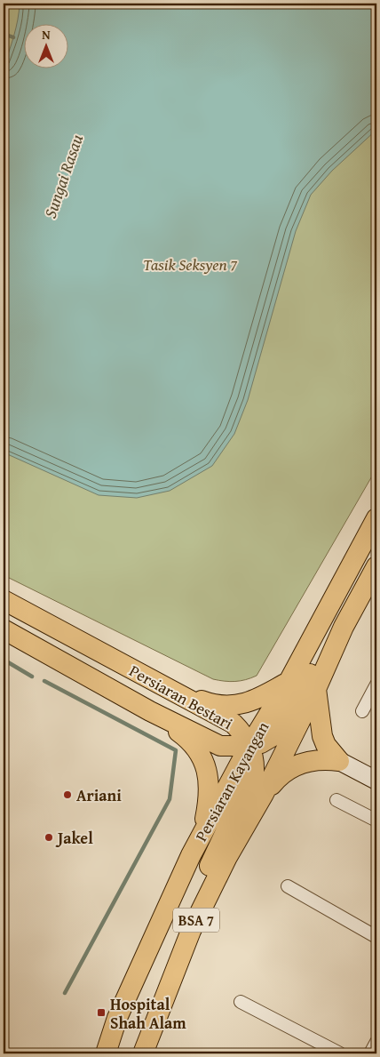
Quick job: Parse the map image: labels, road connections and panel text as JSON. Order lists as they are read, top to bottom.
{
  "streets": {
    "main road": ["Persiaran Bestari", "Persiaran Kayangan", "BSA 7"]
  },
  "crossings": [
    ["Persiaran Bestari", "Persiaran Kayangan"]
  ],
  "water": ["Sungai Rasau"],
  "parks": ["Tasik Seksyen 7"],
  "places": {
    "other": ["Ariani", "Jakel"],
    "transit": ["Hospital Shah Alam"]
  },
  "north": "top"
}
